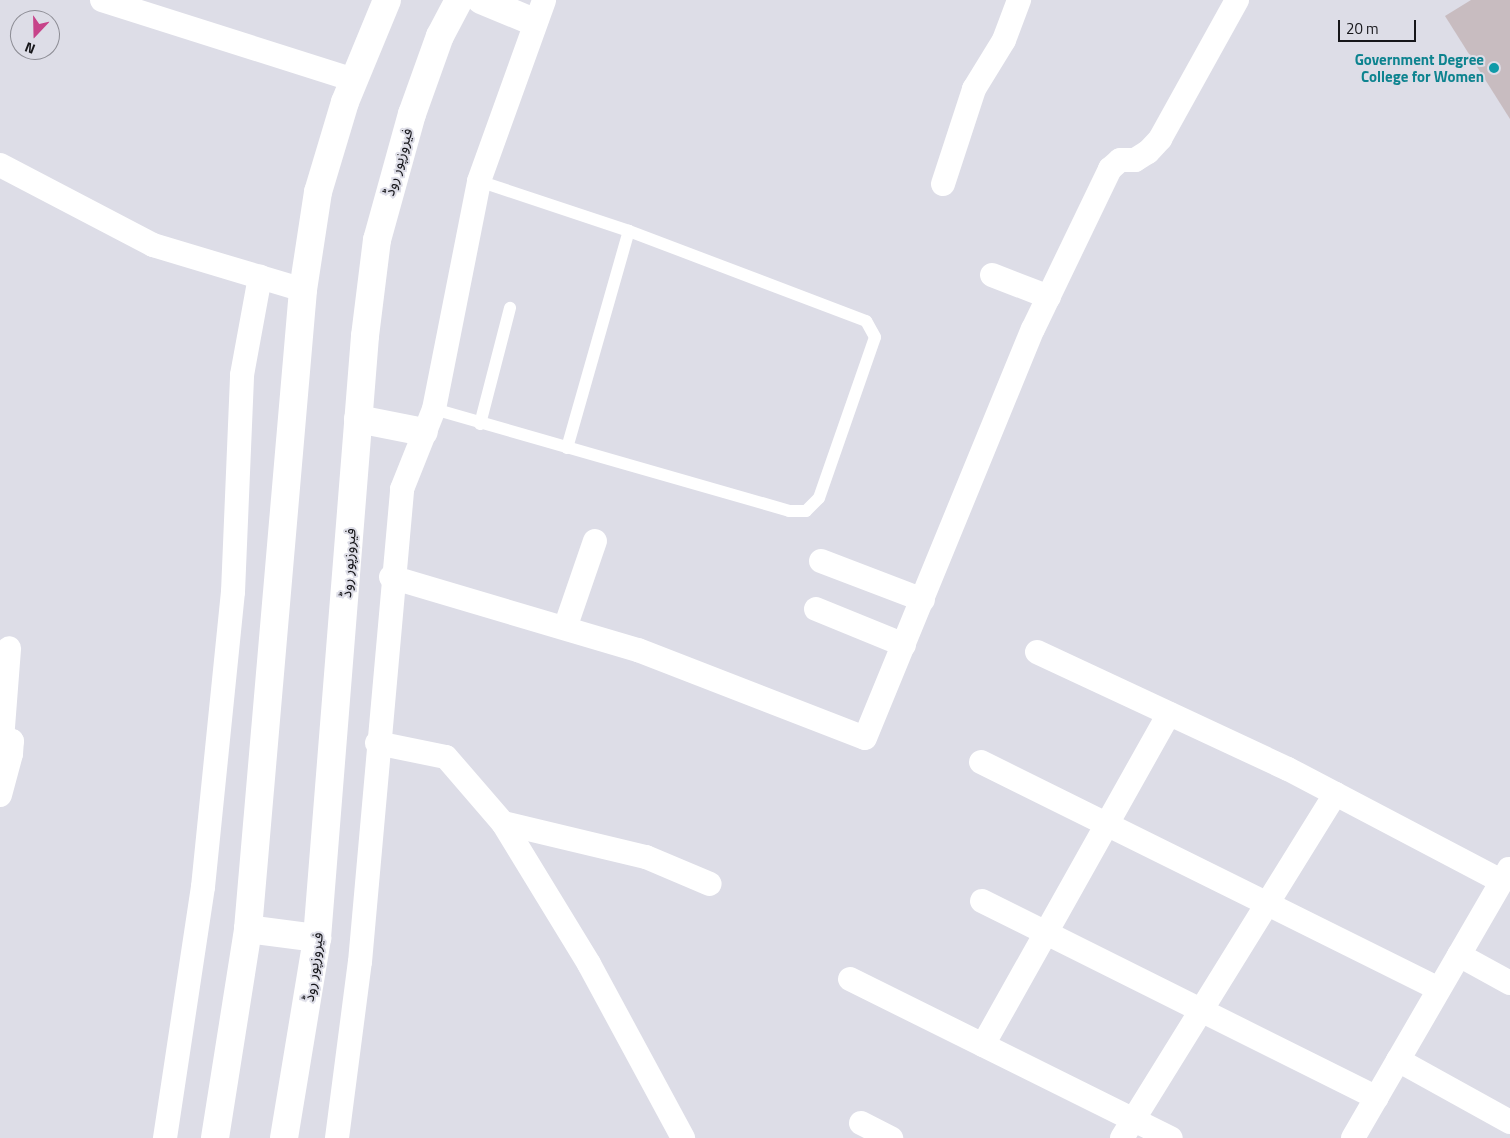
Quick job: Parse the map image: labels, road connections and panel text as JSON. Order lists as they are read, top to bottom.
{
  "streets": {
    "highway": ["فیروزپور روڈ"]
  },
  "places": ["Government Degree College for Women"],
  "scale_bar": "20 m",
  "north": "bottom"
}
